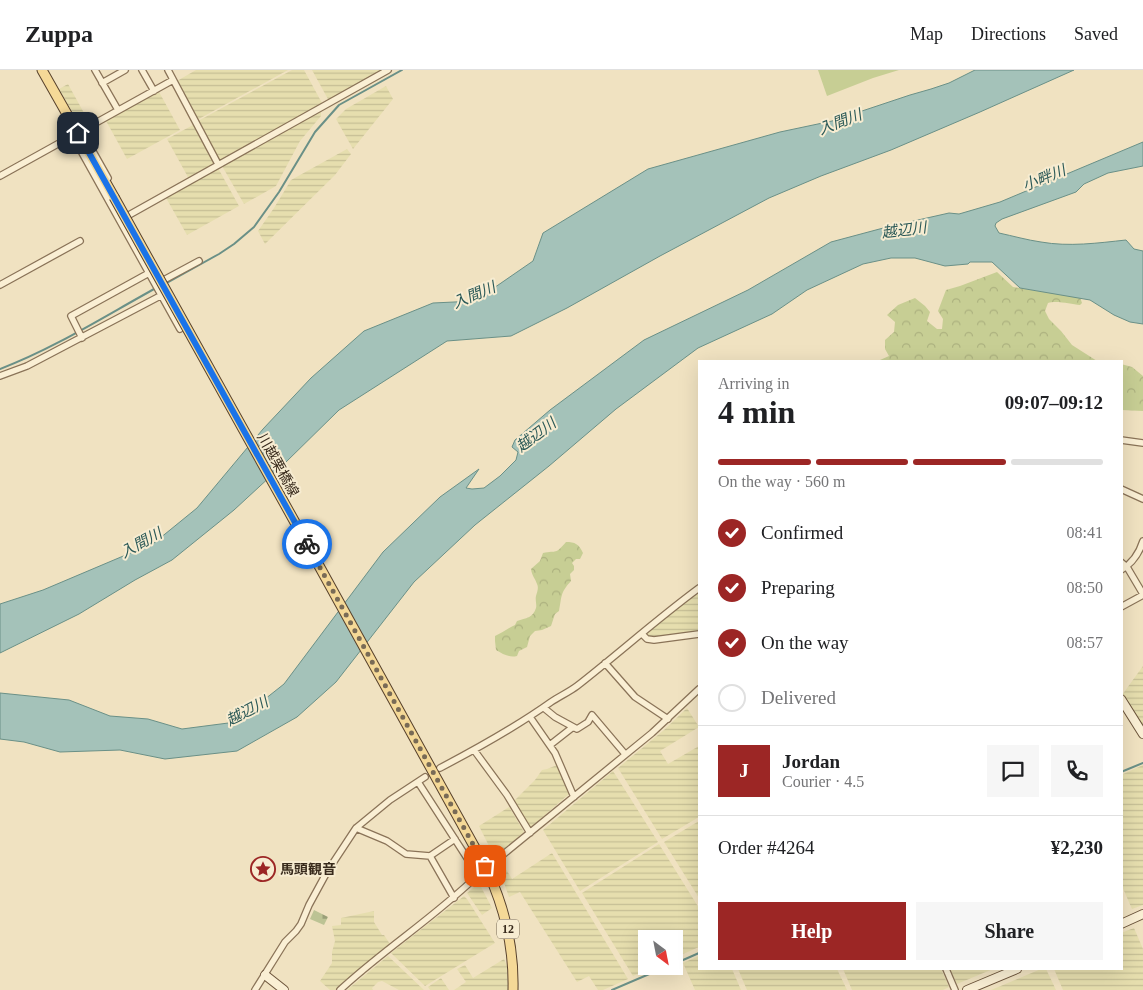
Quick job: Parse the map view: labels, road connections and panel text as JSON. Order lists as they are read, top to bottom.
{
  "streets": {
    "main road": ["川越栗橋線", "12"]
  },
  "water": ["入間川", "小畔川", "越辺川"],
  "places": {
    "place": ["馬頭観音"]
  },
  "north": "bottom right",
  "page": {
    "header": "Zuppa",
    "nav": ["Map", "Directions", "Saved"],
    "heading": ["4 min", "Arriving in", "09:07–09:12"],
    "panel": [
      "Jordan",
      "Courier · 4.5",
      "Order #4264",
      "¥2,230"
    ],
    "bar": "On the way · 560 m",
    "list": [
      ["Confirmed", "08:41"],
      ["Preparing", "08:50"],
      ["On the way", "08:57"],
      "Delivered"
    ],
    "round": "J",
    "buttons": ["Help", "Share"]
  }
}
